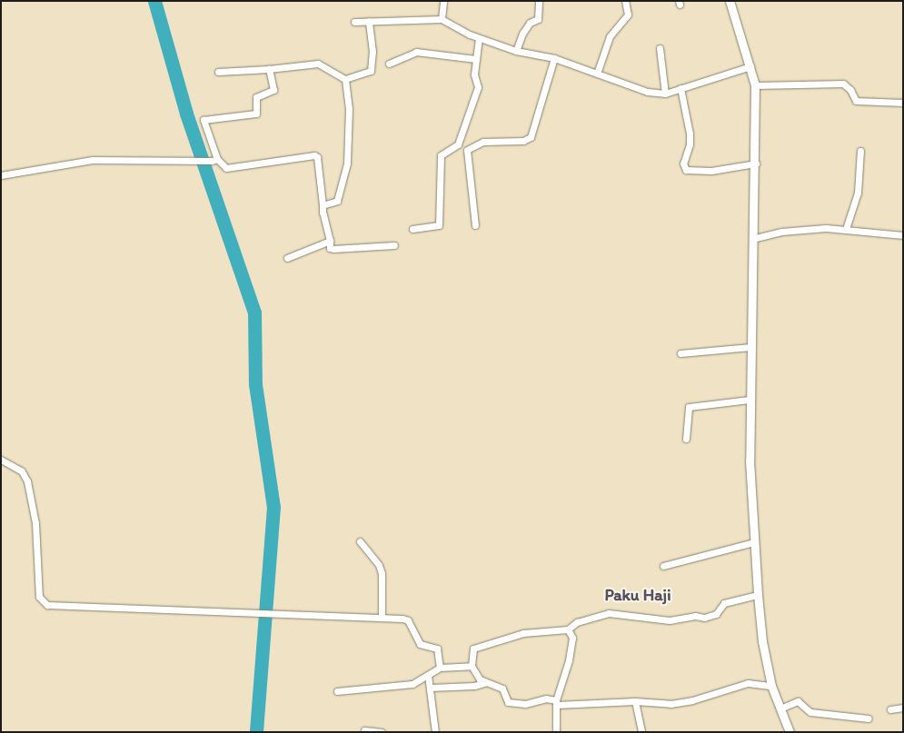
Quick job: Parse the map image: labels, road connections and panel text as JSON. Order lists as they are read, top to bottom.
{
  "districts": ["Paku Haji"]
}
